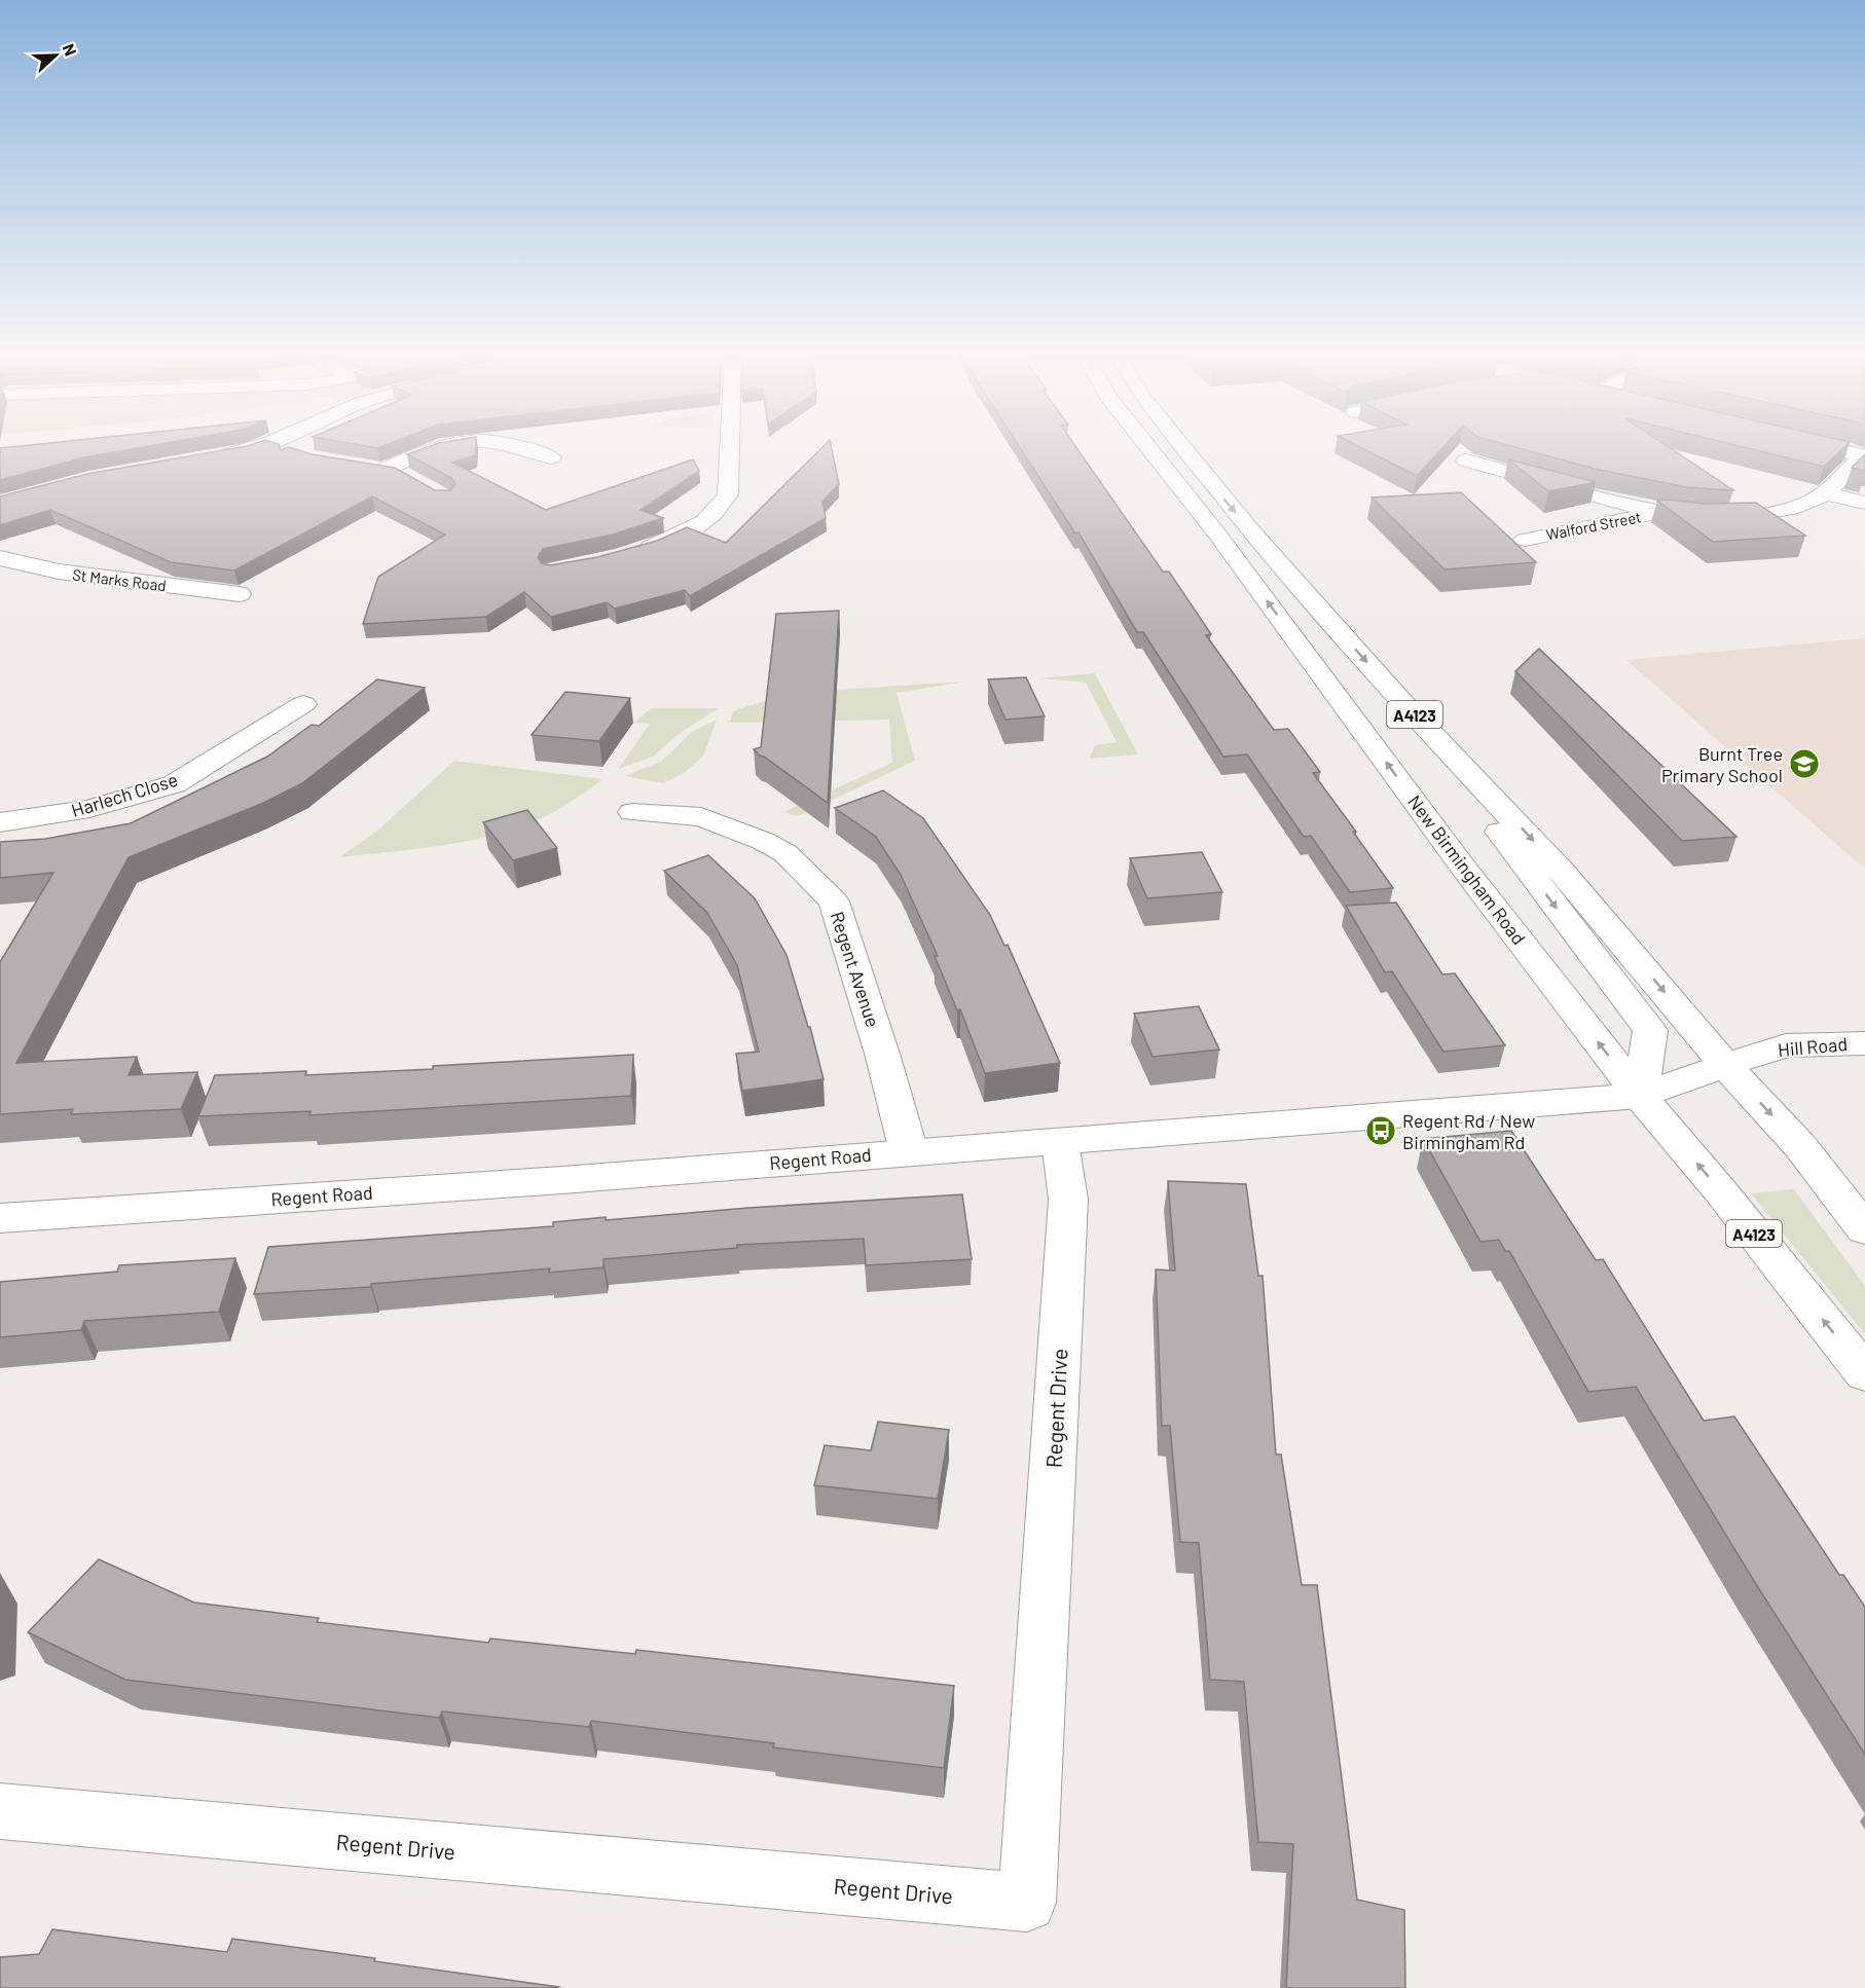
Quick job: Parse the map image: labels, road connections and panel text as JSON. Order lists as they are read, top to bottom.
{
  "streets": {
    "main road": [
      "Walford Street",
      "St Marks Road",
      "A4123",
      "Harlech Close",
      "New Birmingham Road",
      "Regent Avenue",
      "Hill Road",
      "Regent Road",
      "Regent Drive"
    ]
  },
  "crossings": [
    ["A4123", "Hill Road"],
    ["New Birmingham Road", "Hill Road"],
    ["New Birmingham Road", "Regent Road"],
    ["Regent Avenue", "Regent Road"],
    ["Hill Road", "Regent Road"],
    ["Regent Road", "Regent Drive"]
  ],
  "places": {
    "school or university": ["Burnt Tree Primary School"],
    "bus stop": ["Regent Rd / New Birmingham Rd"]
  },
  "north": "right"
}
